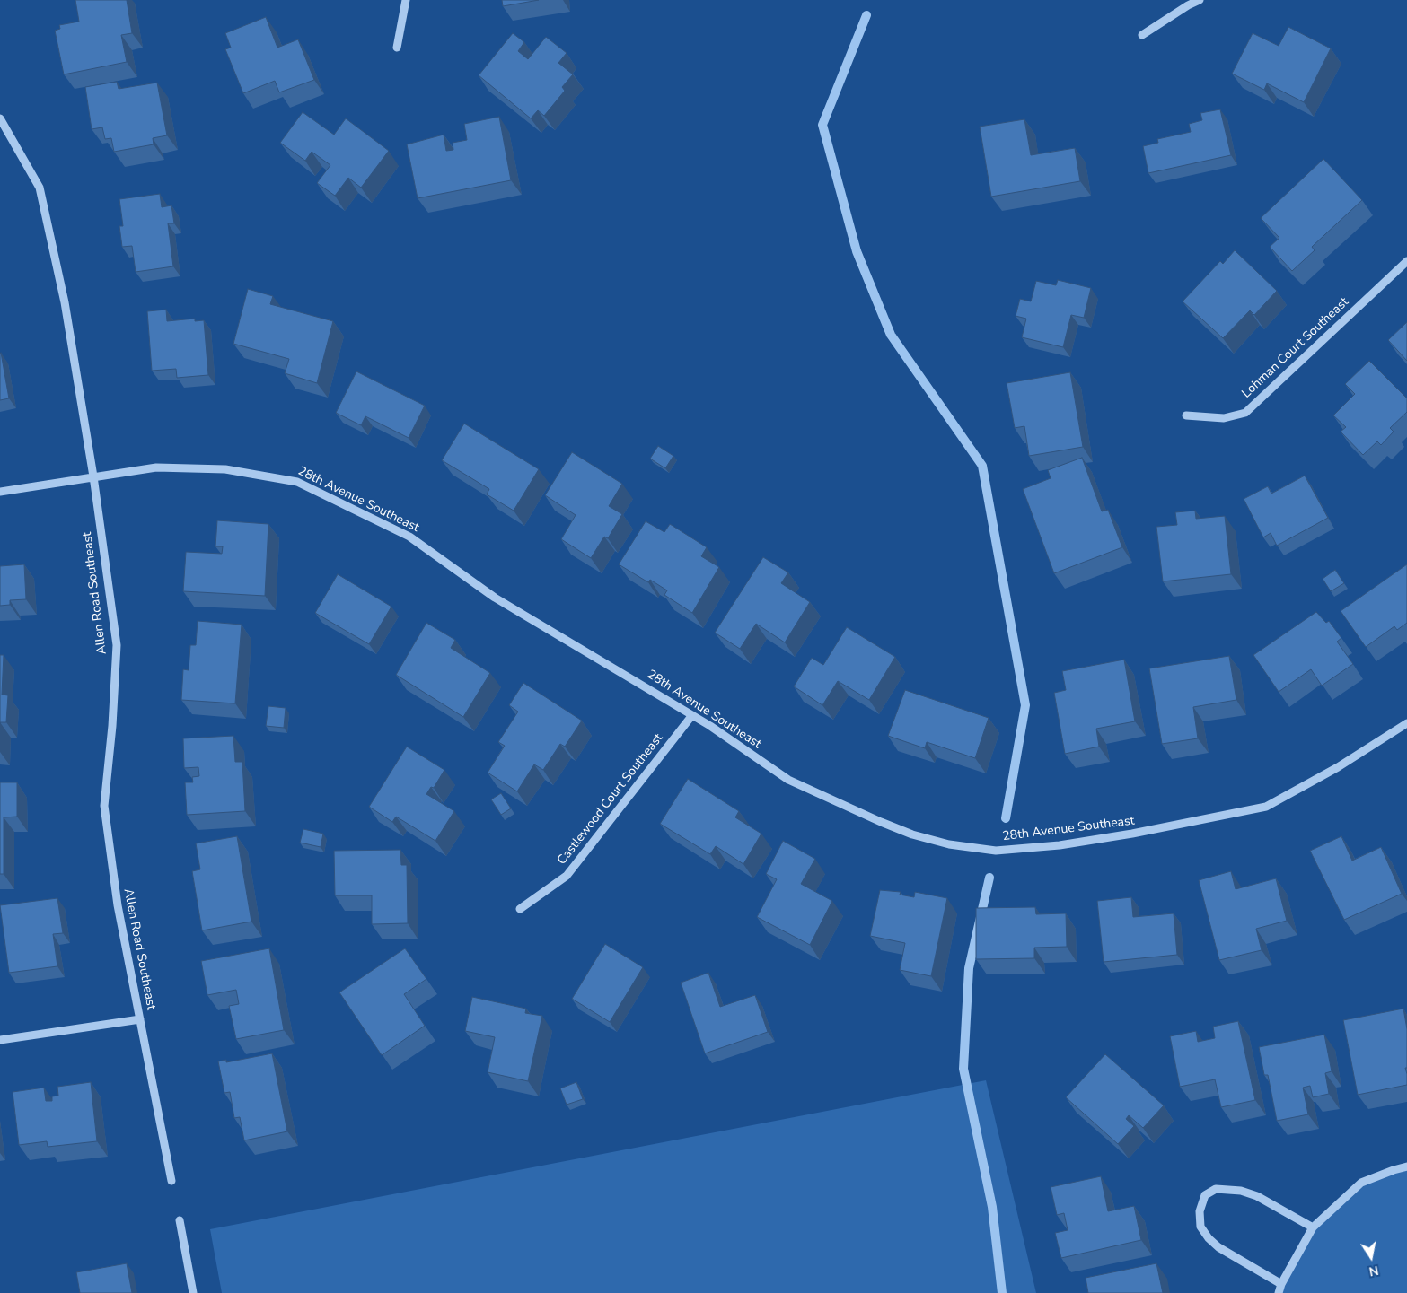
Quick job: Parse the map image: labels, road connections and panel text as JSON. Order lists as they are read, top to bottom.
{
  "streets": {
    "street": [
      "Lohman Court Southeast",
      "28th Avenue Southeast",
      "Allen Road Southeast",
      "Castlewood Court Southeast"
    ]
  },
  "crossings": [
    ["28th Avenue Southeast", "Allen Road Southeast"],
    ["28th Avenue Southeast", "Castlewood Court Southeast"]
  ],
  "north": "bottom"
}
